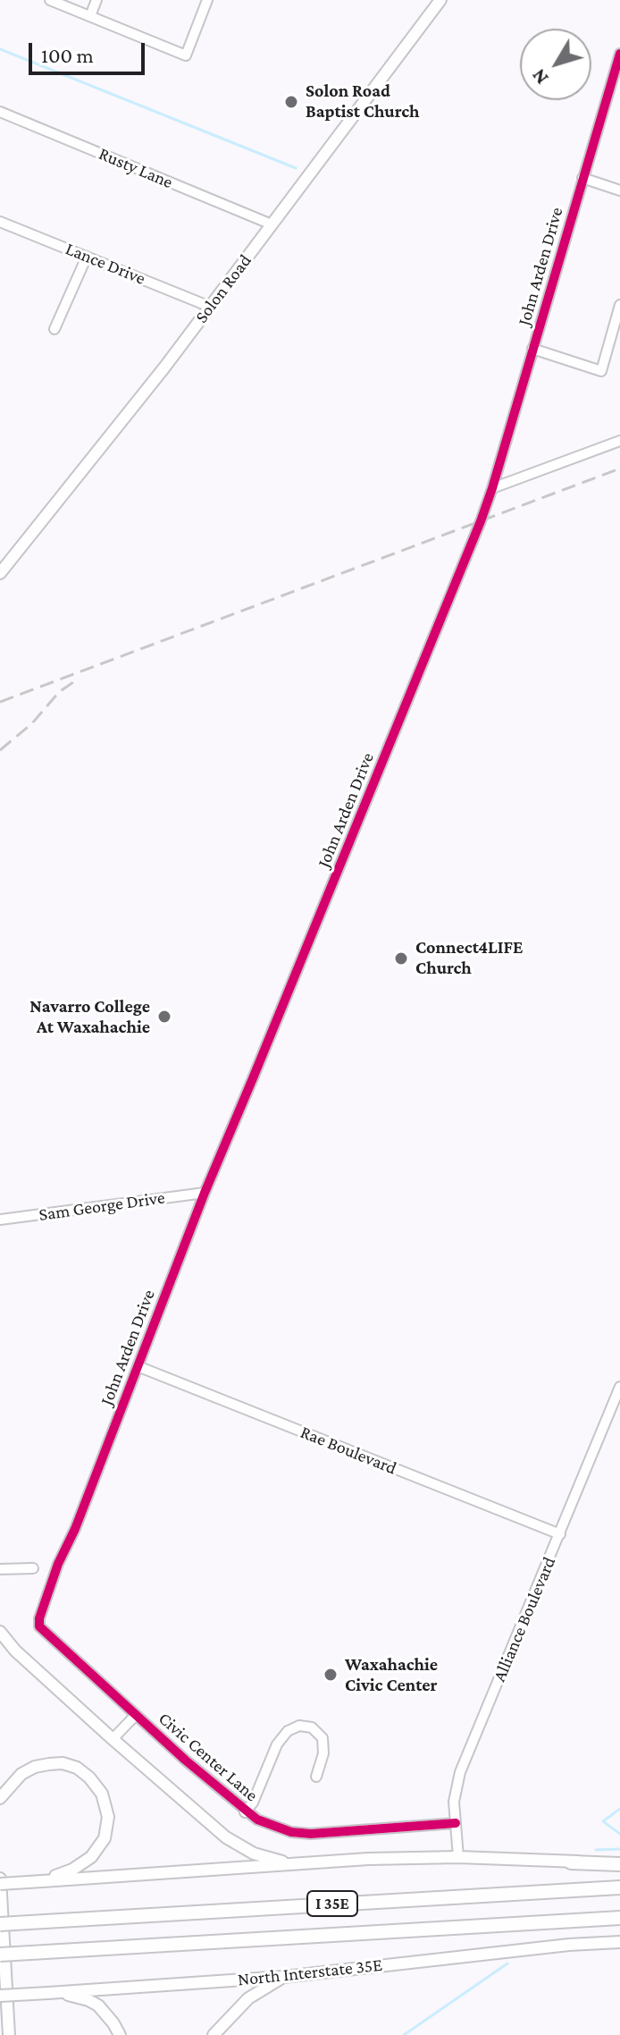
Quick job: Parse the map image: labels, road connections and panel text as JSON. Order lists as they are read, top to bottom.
{
  "streets": {
    "highway": ["I 35E"],
    "main road": ["Solon Road", "North Interstate 35E"],
    "street": [
      "Rusty Lane",
      "Lance Drive",
      "John Arden Drive",
      "Sam George Drive",
      "Rae Boulevard",
      "Alliance Boulevard",
      "Civic Center Lane"
    ]
  },
  "crossings": [
    ["Rusty Lane", "Solon Road"],
    ["Lance Drive", "Solon Road"],
    ["John Arden Drive", "Sam George Drive"],
    ["John Arden Drive", "Rae Boulevard"],
    ["John Arden Drive", "Civic Center Lane"],
    ["Rae Boulevard", "Alliance Boulevard"],
    ["Alliance Boulevard", "Civic Center Lane"]
  ],
  "places": [
    "Solon Road Baptist Church",
    "Connect4LIFE Church",
    "Navarro College At Waxahachie",
    "Waxahachie Civic Center"
  ],
  "scale_bar": "100 m",
  "north": "bottom left"
}
